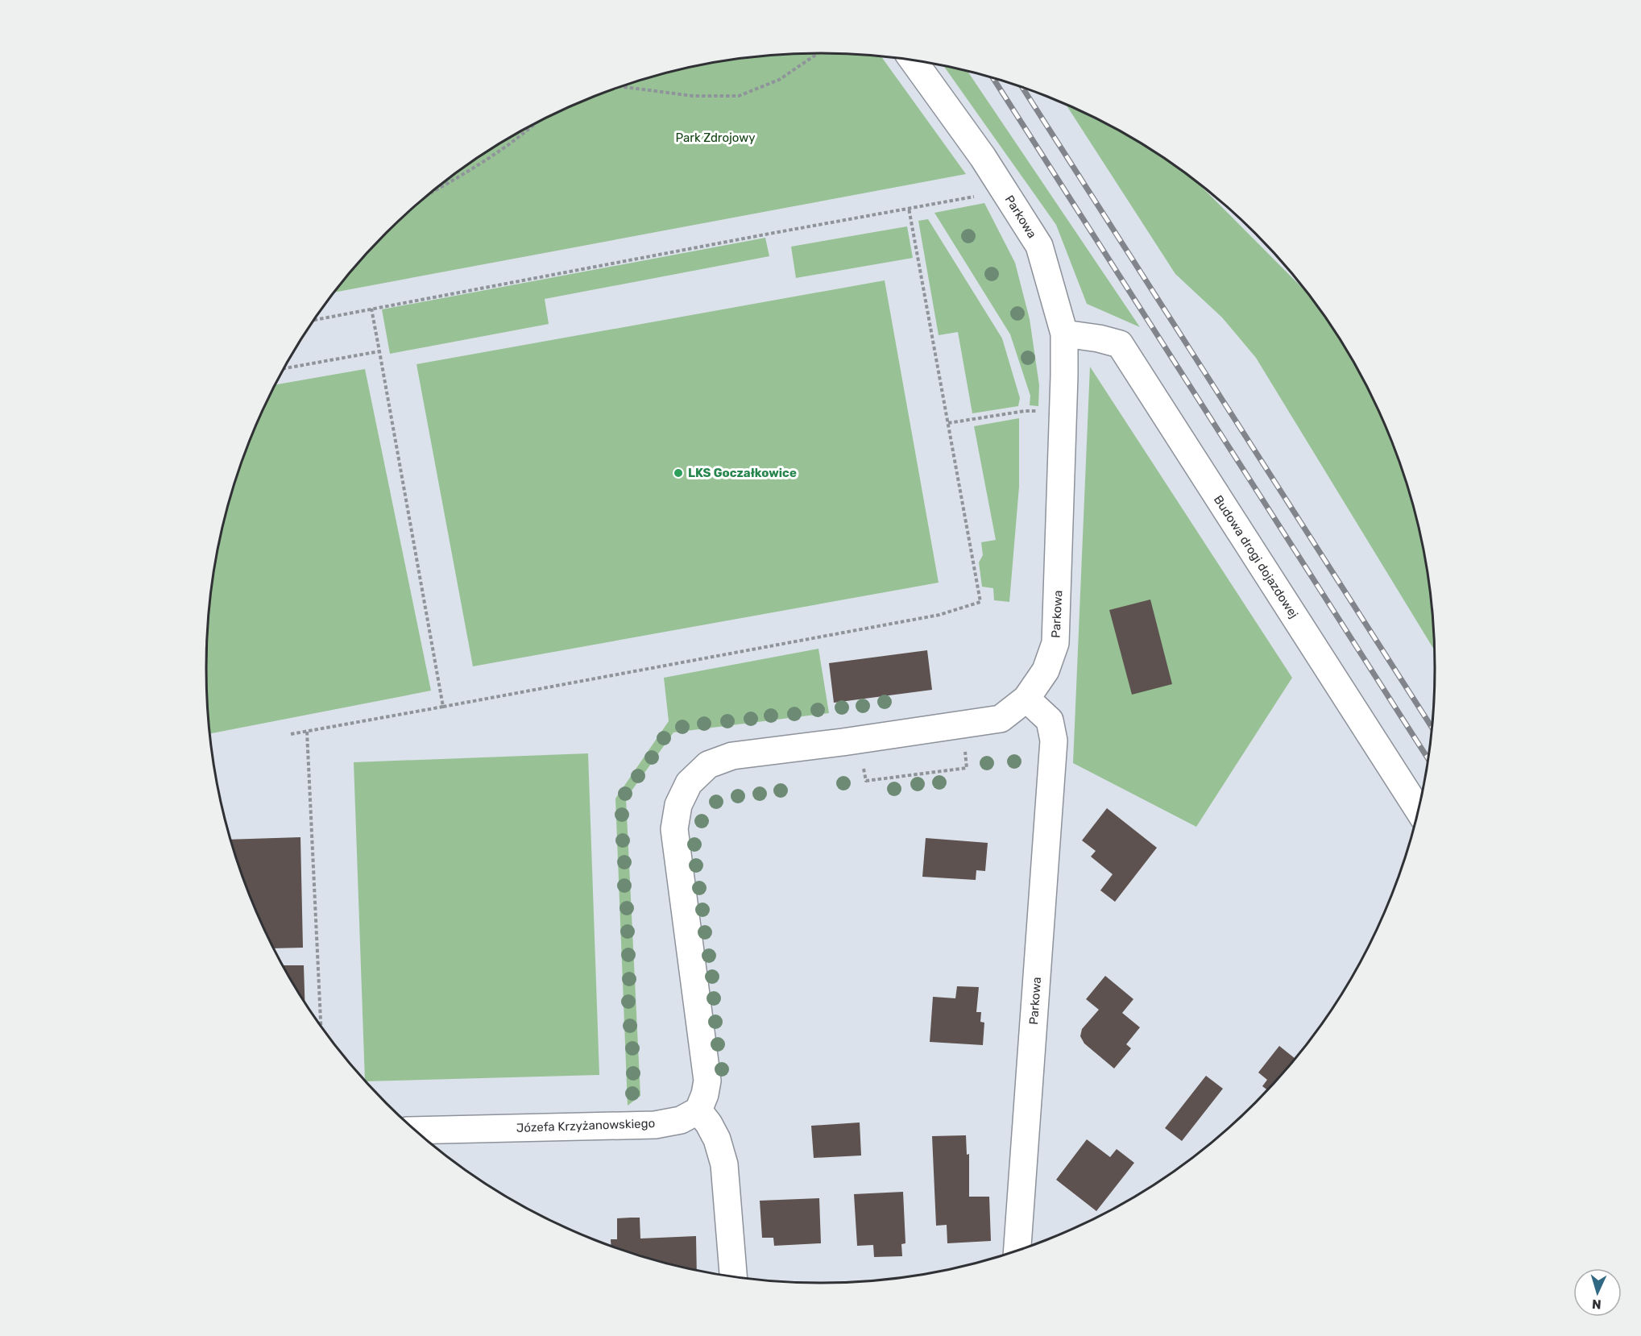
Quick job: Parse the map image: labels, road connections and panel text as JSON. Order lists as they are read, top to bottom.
{
  "streets": {
    "street": ["Parkowa", "Budowa drogi dojazdowej", "Józefa Krzyżanowskiego"]
  },
  "crossings": [
    ["Parkowa", "Budowa drogi dojazdowej"]
  ],
  "parks": ["Park Zdrojowy"],
  "places": ["LKS Goczałkowice"],
  "north": "bottom"
}
